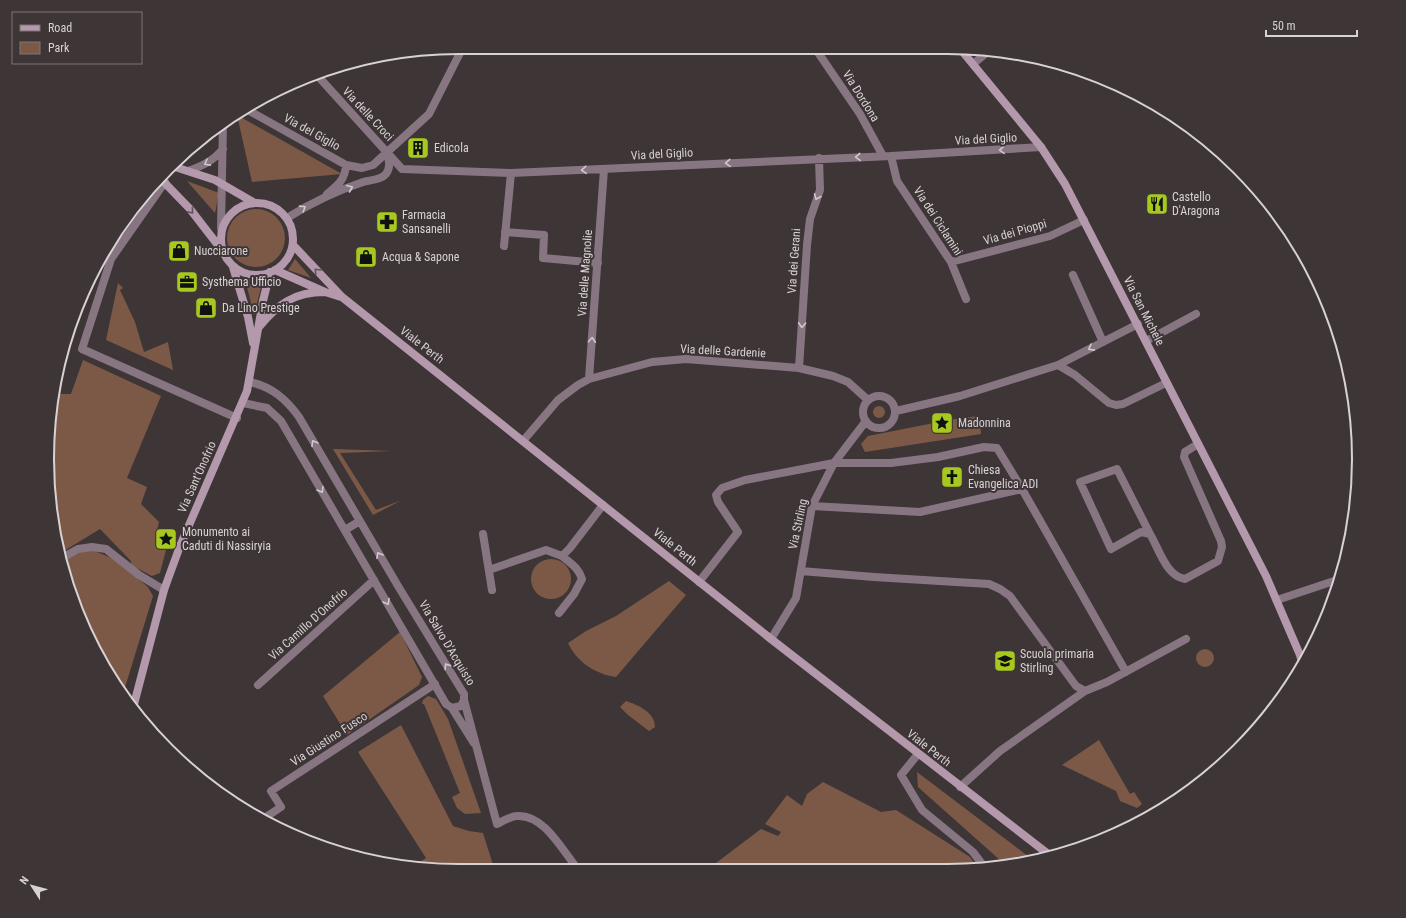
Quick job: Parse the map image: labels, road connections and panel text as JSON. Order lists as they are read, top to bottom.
{
  "streets": {
    "main road": ["Via San Michele", "Viale Perth", "Via Sant'Onofrio"],
    "street": [
      "Via Dordona",
      "Via delle Croci",
      "Via del Giglio",
      "Via dei Ciclamini",
      "Via dei Pioppi",
      "Via dei Gerani",
      "Via delle Magnolie",
      "Via delle Gardenie",
      "Via Stirling",
      "Via Camillo D'Onofrio",
      "Via Salvo D'Acquisto",
      "Via Giustino Fusco"
    ]
  },
  "crossings": [
    ["Via Dordona", "Via del Giglio"],
    ["Via Dordona", "Via dei Ciclamini"],
    ["Via delle Croci", "Via del Giglio"],
    ["Via del Giglio", "Via dei Ciclamini"],
    ["Via del Giglio", "Via dei Gerani"],
    ["Via del Giglio", "Via delle Magnolie"],
    ["Via del Giglio", "Via San Michele"],
    ["Via del Giglio", "Viale Perth"],
    ["Via del Giglio", "Via Sant'Onofrio"],
    ["Via dei Ciclamini", "Via dei Pioppi"],
    ["Via dei Pioppi", "Via San Michele"],
    ["Via dei Gerani", "Via delle Gardenie"],
    ["Via delle Magnolie", "Via delle Gardenie"],
    ["Viale Perth", "Via delle Gardenie"],
    ["Viale Perth", "Via Sant'Onofrio"],
    ["Viale Perth", "Via Stirling"],
    ["Via delle Gardenie", "Via Stirling"],
    ["Via Sant'Onofrio", "Via Salvo D'Acquisto"]
  ],
  "one_way": ["Via dei Gerani", "Via delle Magnolie"],
  "places": {
    "building": ["Edicola"],
    "restaurant": ["Castello D'Aragona"],
    "pharmacy": ["Farmacia Sansanelli"],
    "shop": ["Nucciarone", "Acqua & Sapone", "Da Lino Prestige"],
    "office": ["Systhema Ufficio"],
    "place": ["Madonnina", "Monumento ai Caduti di Nassiryia"],
    "church": ["Chiesa Evangelica ADI"],
    "school or university": ["Scuola primaria Stirling"]
  },
  "legend": ["Road", "Park"],
  "scale_bar": "50 m",
  "north": "top left"
}
